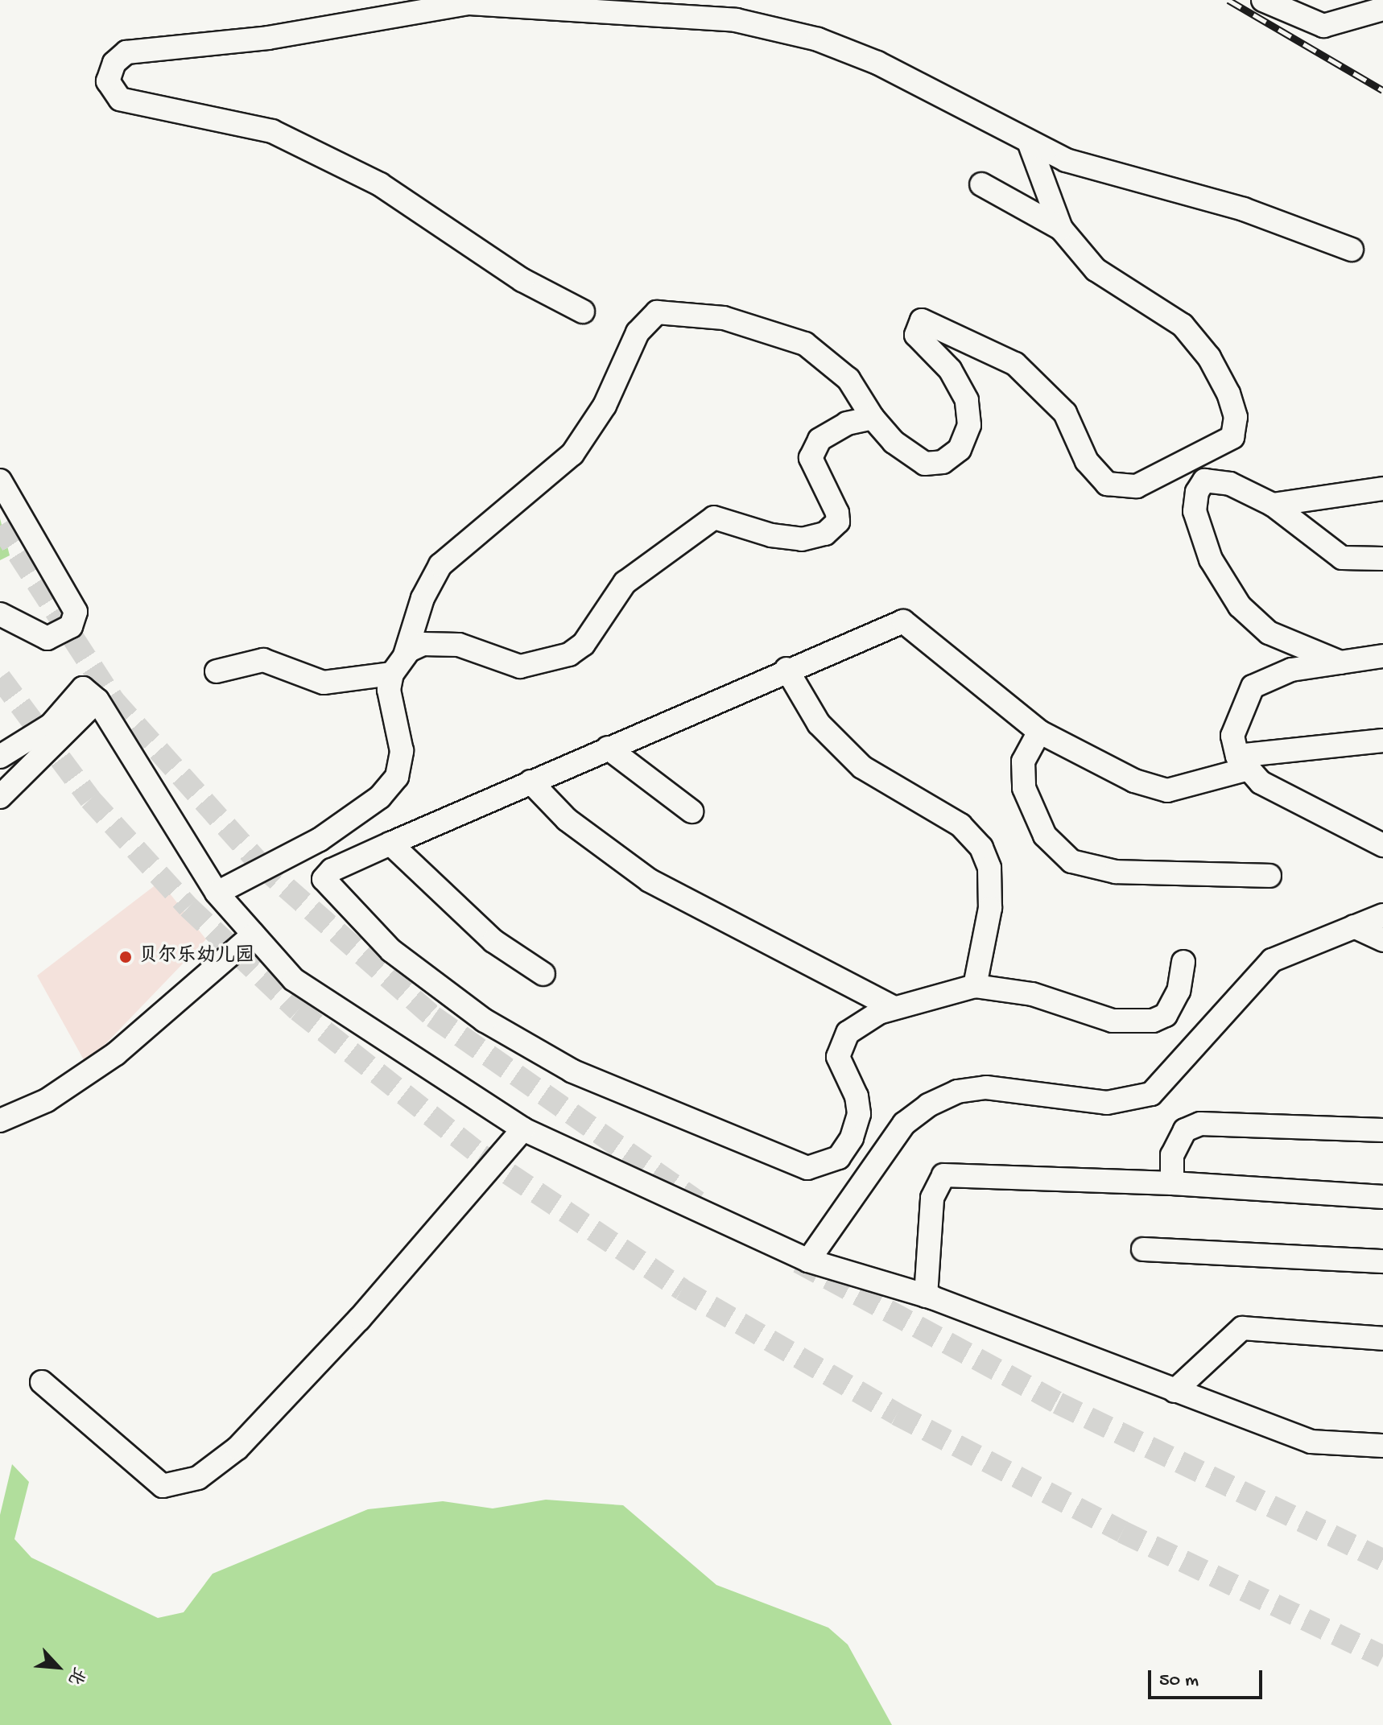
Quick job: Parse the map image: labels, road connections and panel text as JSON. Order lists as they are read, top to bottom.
{
  "places": ["贝尔乐幼儿园"],
  "scale_bar": "50 m",
  "north": "bottom right"
}
